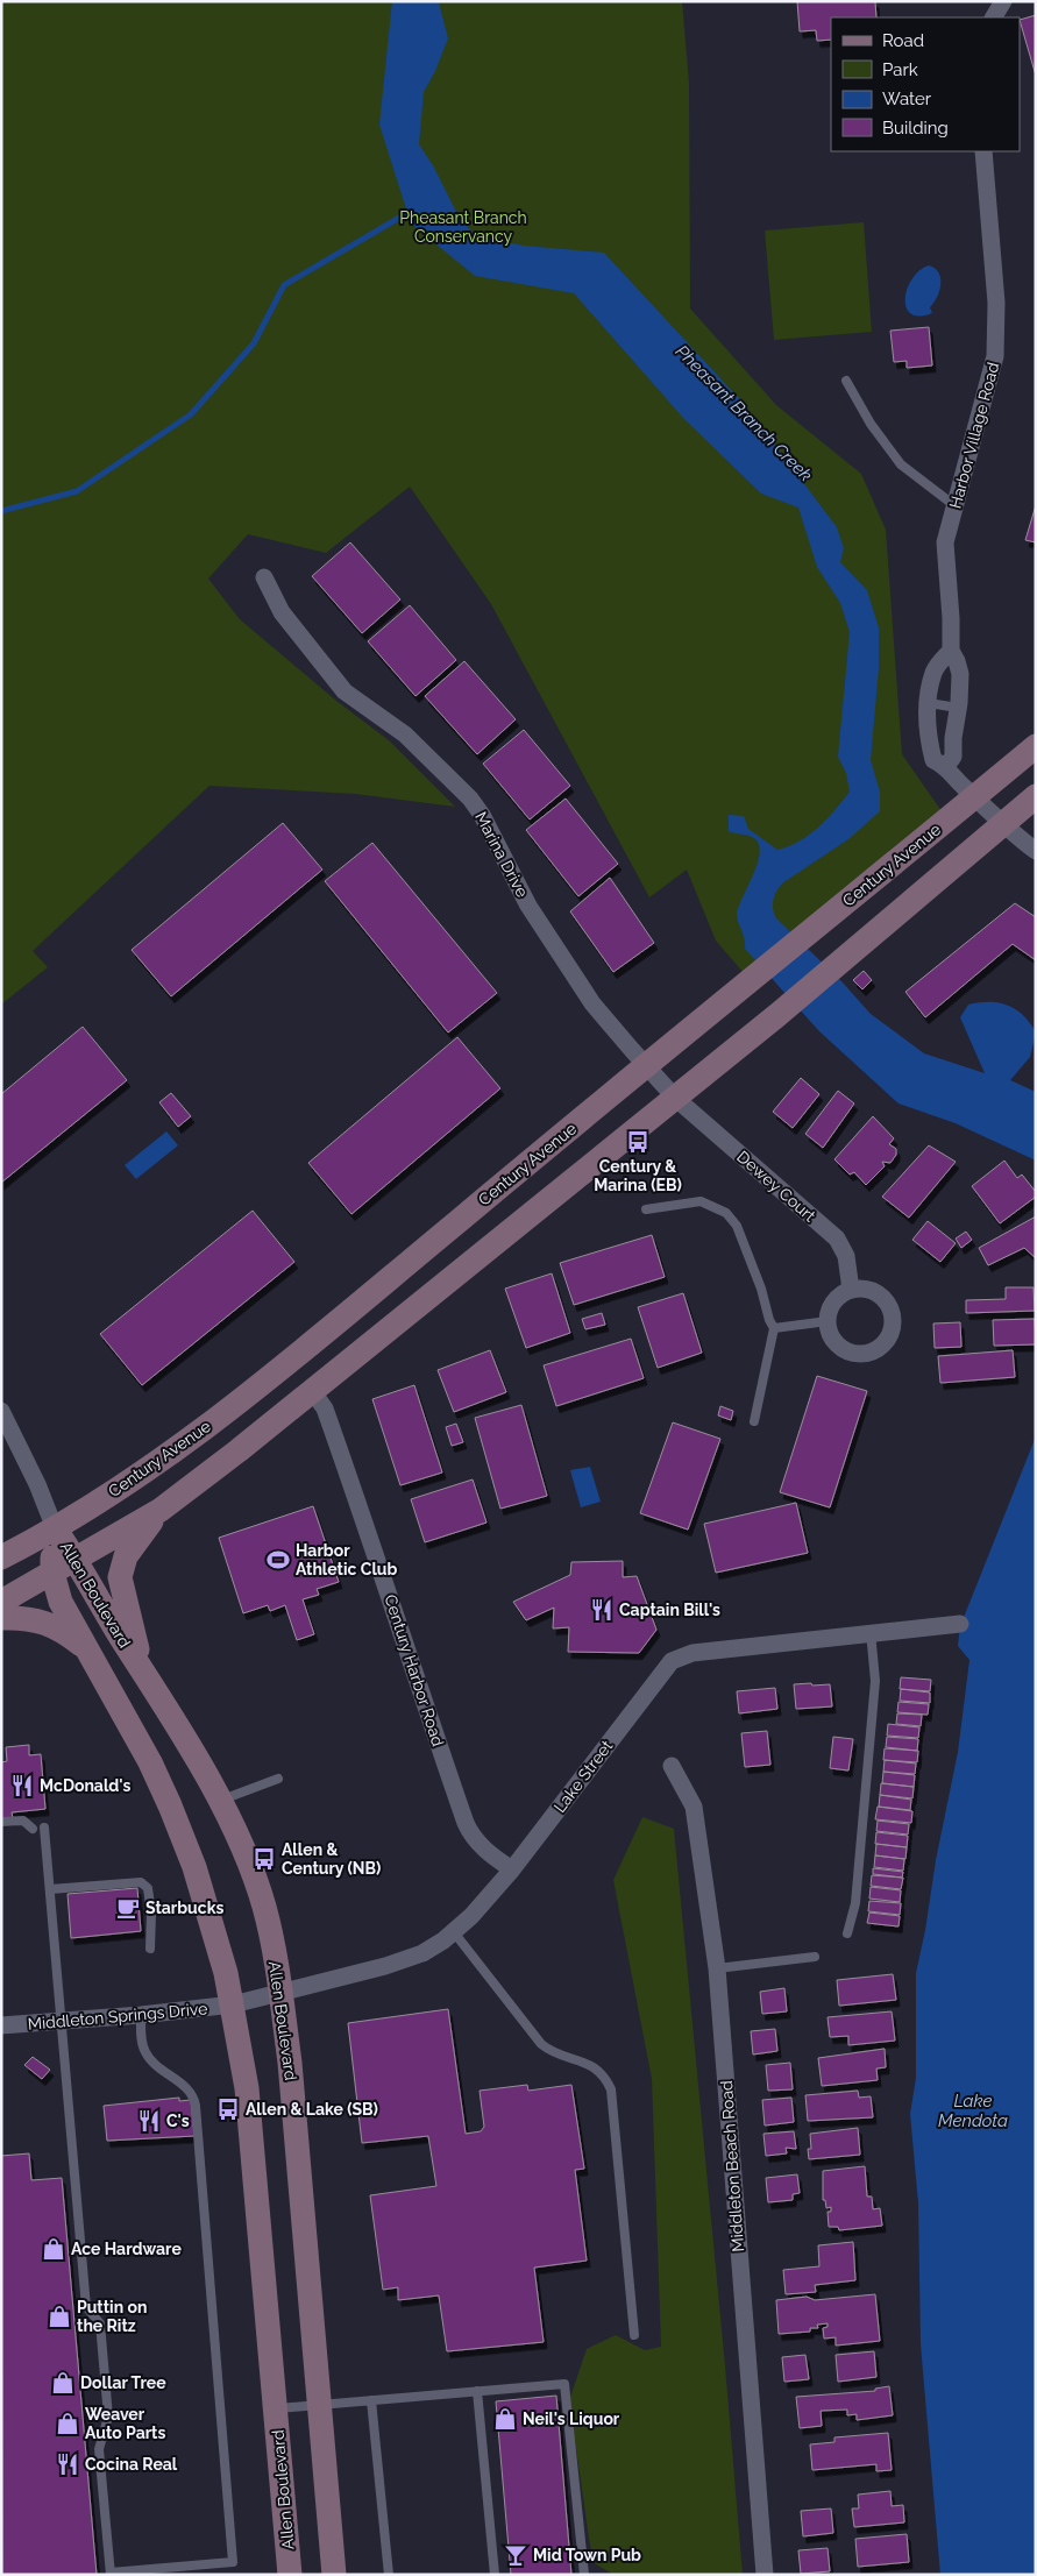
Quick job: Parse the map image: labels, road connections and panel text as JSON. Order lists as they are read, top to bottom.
{
  "streets": {
    "main road": ["Century Avenue", "Allen Boulevard"],
    "street": [
      "Harbor Village Road",
      "Marina Drive",
      "Dewey Court",
      "Century Harbor Road",
      "Lake Street",
      "Middleton Springs Drive",
      "Middleton Beach Road"
    ]
  },
  "crossings": [
    ["Marina Drive", "Century Avenue"],
    ["Marina Drive", "Dewey Court"],
    ["Century Avenue", "Allen Boulevard"],
    ["Allen Boulevard", "Lake Street"],
    ["Allen Boulevard", "Middleton Springs Drive"],
    ["Century Harbor Road", "Lake Street"],
    ["Lake Street", "Middleton Springs Drive"]
  ],
  "water": ["Pheasant Branch Creek", "Lake Mendota"],
  "parks": ["Pheasant Branch Conservancy"],
  "places": {
    "bus stop": ["Century & Marina (EB)", "Allen & Century (NB)", "Allen & Lake (SB)"],
    "sports": ["Harbor Athletic Club"],
    "restaurant": [
      "Captain Bill's",
      "McDonald's",
      "C's",
      "Cocina Real"
    ],
    "cafe": ["Starbucks"],
    "shop": [
      "Ace Hardware",
      "Puttin on the Ritz",
      "Dollar Tree",
      "Neil's Liquor",
      "Weaver Auto Parts"
    ],
    "bar": ["Mid Town Pub"]
  },
  "legend": [
    "Road",
    "Park",
    "Water",
    "Building"
  ]
}
